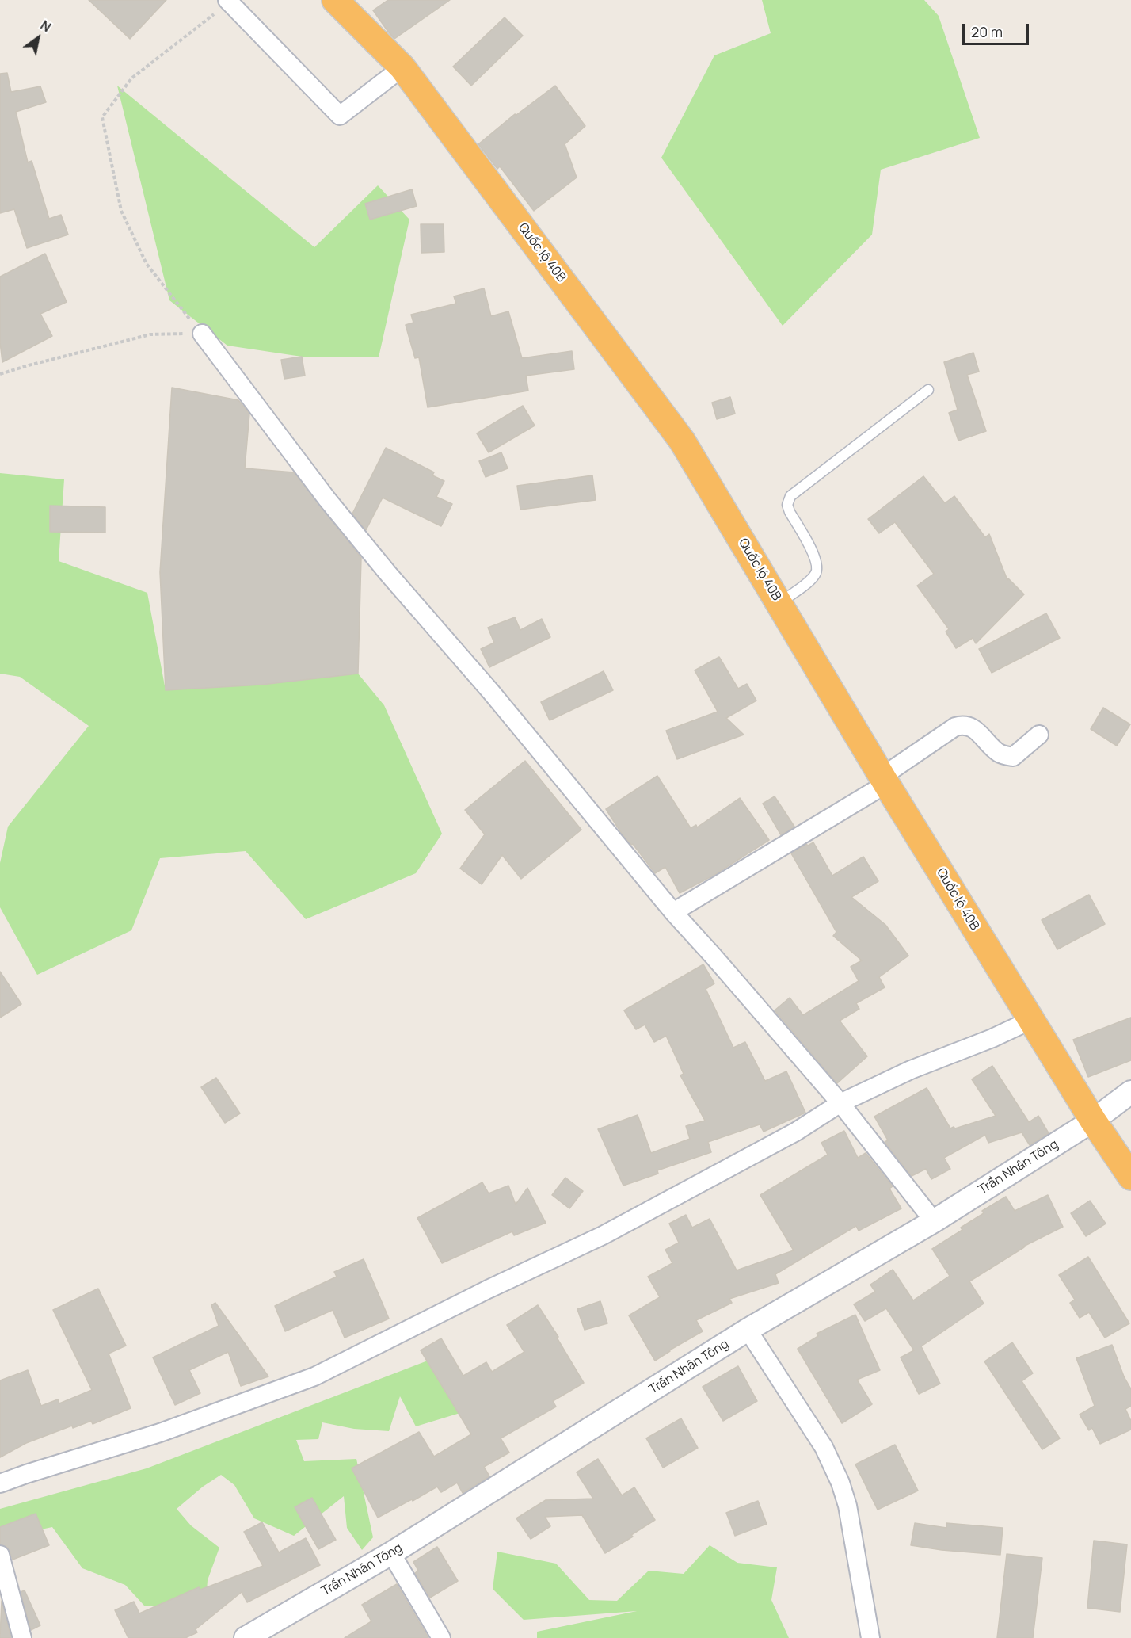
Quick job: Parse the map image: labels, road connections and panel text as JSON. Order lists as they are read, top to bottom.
{
  "streets": {
    "highway": ["Quốc lộ 40B"],
    "street": ["Trần Nhân Tông"]
  },
  "crossings": [
    ["Quốc lộ 40B", "Trần Nhân Tông"]
  ],
  "scale_bar": "20 m",
  "north": "top right"
}
